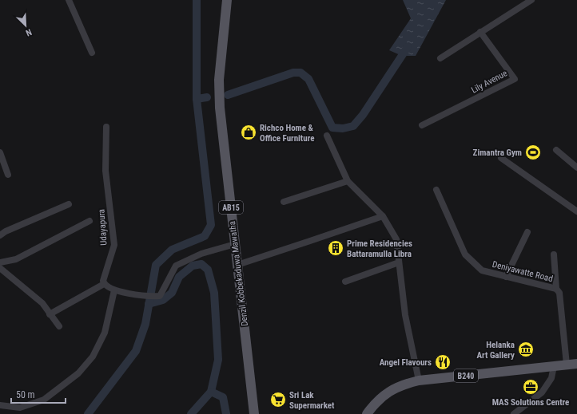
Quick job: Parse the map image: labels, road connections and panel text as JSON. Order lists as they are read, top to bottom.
{
  "streets": {
    "main road": ["AB15", "Denzil Kobbekaduwa Mawatha", "B240"],
    "street": ["Lily Avenue", "Udayapura", "Deniyawatte Road"]
  },
  "crossings": [
    ["Deniyawatte Road", "B240"]
  ],
  "places": {
    "shop": ["Richco Home & Office Furniture"],
    "sports": ["Zimantra Gym"],
    "building": ["Prime Residencies Battaramulla Libra"],
    "museum": ["Helanka Art Gallery"],
    "restaurant": ["Angel Flavours"],
    "office": ["MAS Solutions Centre"],
    "supermarket": ["Sri Lak Supermarket"]
  },
  "scale_bar": "50 m",
  "north": "bottom right"
}
